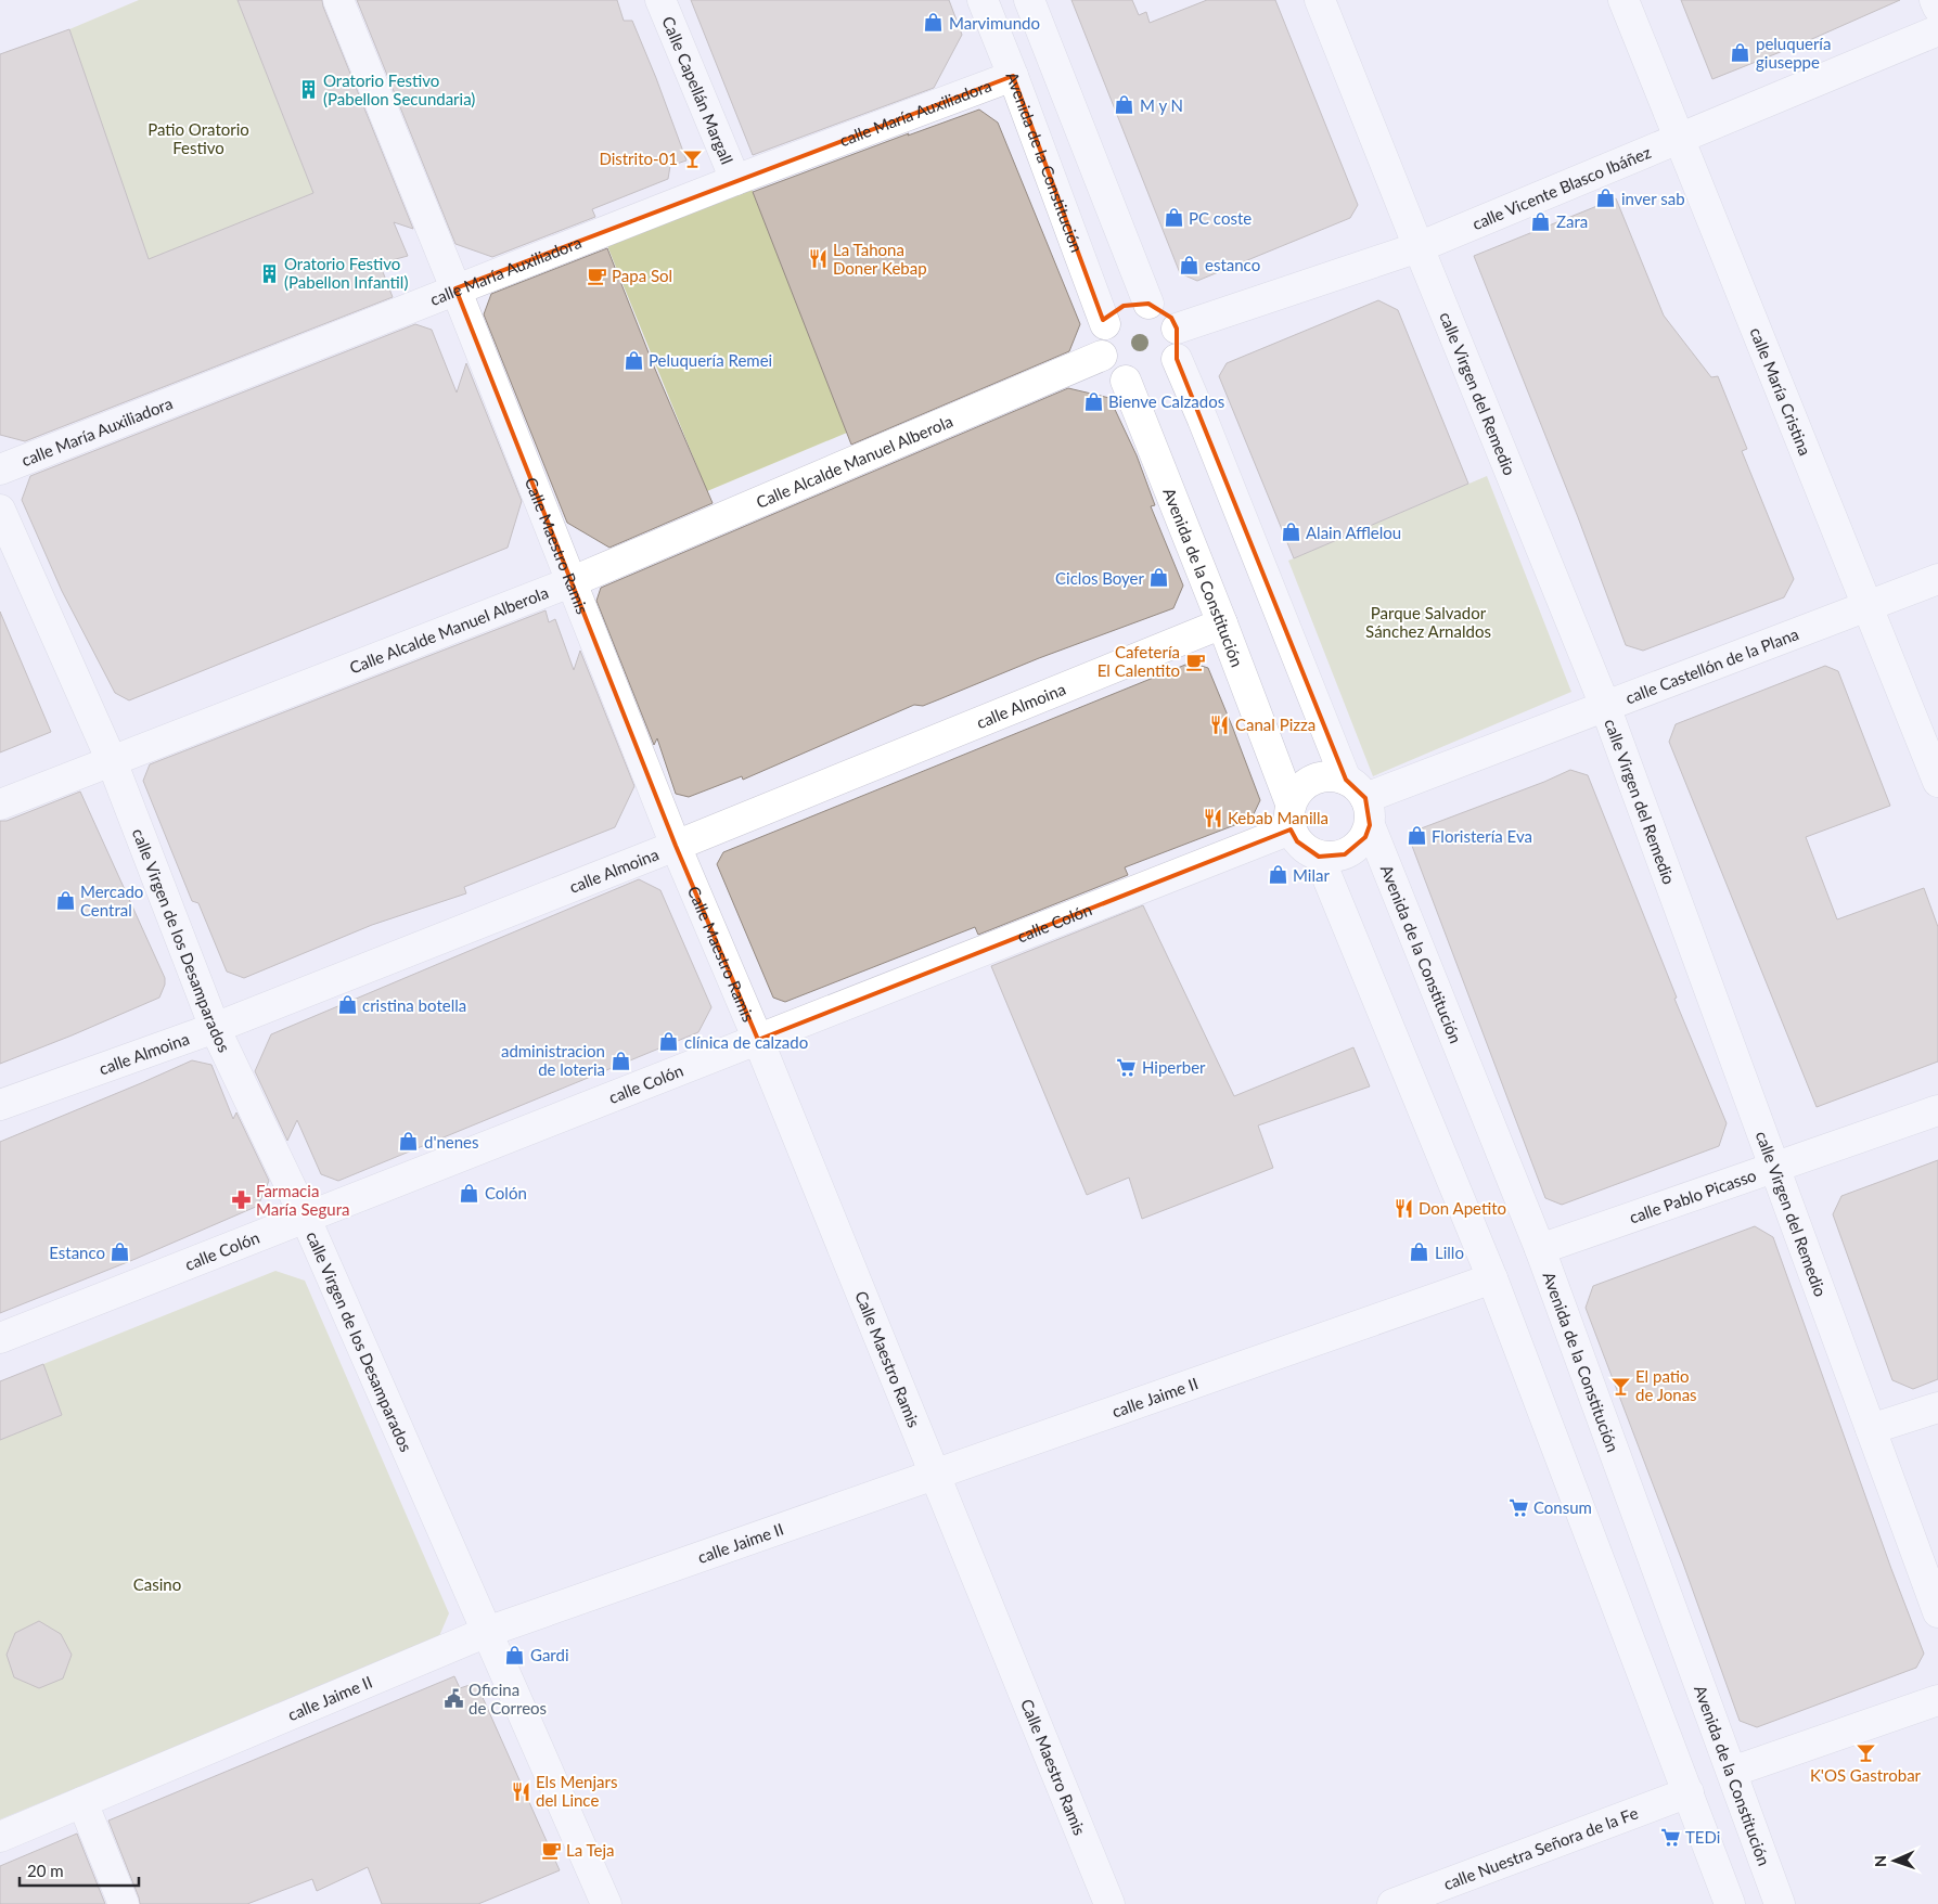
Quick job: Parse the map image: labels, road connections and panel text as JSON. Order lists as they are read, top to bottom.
{
  "streets": {
    "street": [
      "Calle Capellán Margall",
      "calle María Auxiliadora",
      "Avenida de la Constitución",
      "calle Vicente Blasco Ibáñez",
      "calle María Cristina",
      "calle Virgen del Remedio",
      "Calle Alcalde Manuel Alberola",
      "Calle Maestro Ramis",
      "calle Castellón de la Plana",
      "calle Almoina",
      "calle Colón",
      "calle Virgen de los Desamparados",
      "calle Pablo Picasso",
      "calle Jaime II",
      "calle Nuestra Señora de la Fe"
    ]
  },
  "crossings": [
    ["Calle Capellán Margall", "calle María Auxiliadora"],
    ["calle María Auxiliadora", "Avenida de la Constitución"],
    ["calle María Auxiliadora", "Calle Maestro Ramis"],
    ["Avenida de la Constitución", "calle Vicente Blasco Ibáñez"],
    ["Avenida de la Constitución", "Calle Alcalde Manuel Alberola"],
    ["Avenida de la Constitución", "calle Castellón de la Plana"],
    ["Avenida de la Constitución", "calle Almoina"],
    ["Avenida de la Constitución", "calle Colón"],
    ["Avenida de la Constitución", "calle Pablo Picasso"],
    ["calle Vicente Blasco Ibáñez", "calle María Cristina"],
    ["calle Vicente Blasco Ibáñez", "calle Virgen del Remedio"],
    ["calle Vicente Blasco Ibáñez", "Calle Alcalde Manuel Alberola"],
    ["calle María Cristina", "calle Castellón de la Plana"],
    ["calle Virgen del Remedio", "calle Castellón de la Plana"],
    ["calle Virgen del Remedio", "calle Pablo Picasso"],
    ["Calle Alcalde Manuel Alberola", "Calle Maestro Ramis"],
    ["Calle Alcalde Manuel Alberola", "calle Virgen de los Desamparados"],
    ["Calle Maestro Ramis", "calle Almoina"],
    ["Calle Maestro Ramis", "calle Colón"],
    ["Calle Maestro Ramis", "calle Jaime II"],
    ["calle Castellón de la Plana", "calle Colón"],
    ["calle Almoina", "calle Virgen de los Desamparados"],
    ["calle Colón", "calle Virgen de los Desamparados"],
    ["calle Virgen de los Desamparados", "calle Jaime II"]
  ],
  "parks": ["Patio Oratorio Festivo", "Parque Salvador Sánchez Arnaldos", "Casino"],
  "places": {
    "shop": [
      "Marvimundo",
      "peluquería giuseppe",
      "M y N",
      "inver sab",
      "PC coste",
      "Zara",
      "estanco",
      "Peluquería Remei",
      "Bienve Calzados",
      "Alain Afflelou",
      "Ciclos Boyer",
      "Floristería Eva",
      "Milar",
      "Mercado Central",
      "cristina botella",
      "clínica de calzado",
      "administracion de loteria",
      "d'nenes",
      "Colón",
      "Estanco",
      "Lillo",
      "Gardi"
    ],
    "building": ["Oratorio Festivo (Pabellon Secundaria)", "Oratorio Festivo (Pabellon Infantil)"],
    "bar": ["Distrito-01", "El patio de Jonas", "K'OS Gastrobar"],
    "restaurant": [
      "La Tahona Doner Kebap",
      "Canal Pizza",
      "Kebab Manilla",
      "Don Apetito",
      "Els Menjars del Lince"
    ],
    "cafe": ["Papa Sol", "Cafetería El Calentito", "La Teja"],
    "supermarket": ["Hiperber", "Consum", "TEDi"],
    "pharmacy": ["Farmacia María Segura"],
    "public building": ["Oficina de Correos"]
  },
  "scale_bar": "20 m",
  "north": "left"
}
